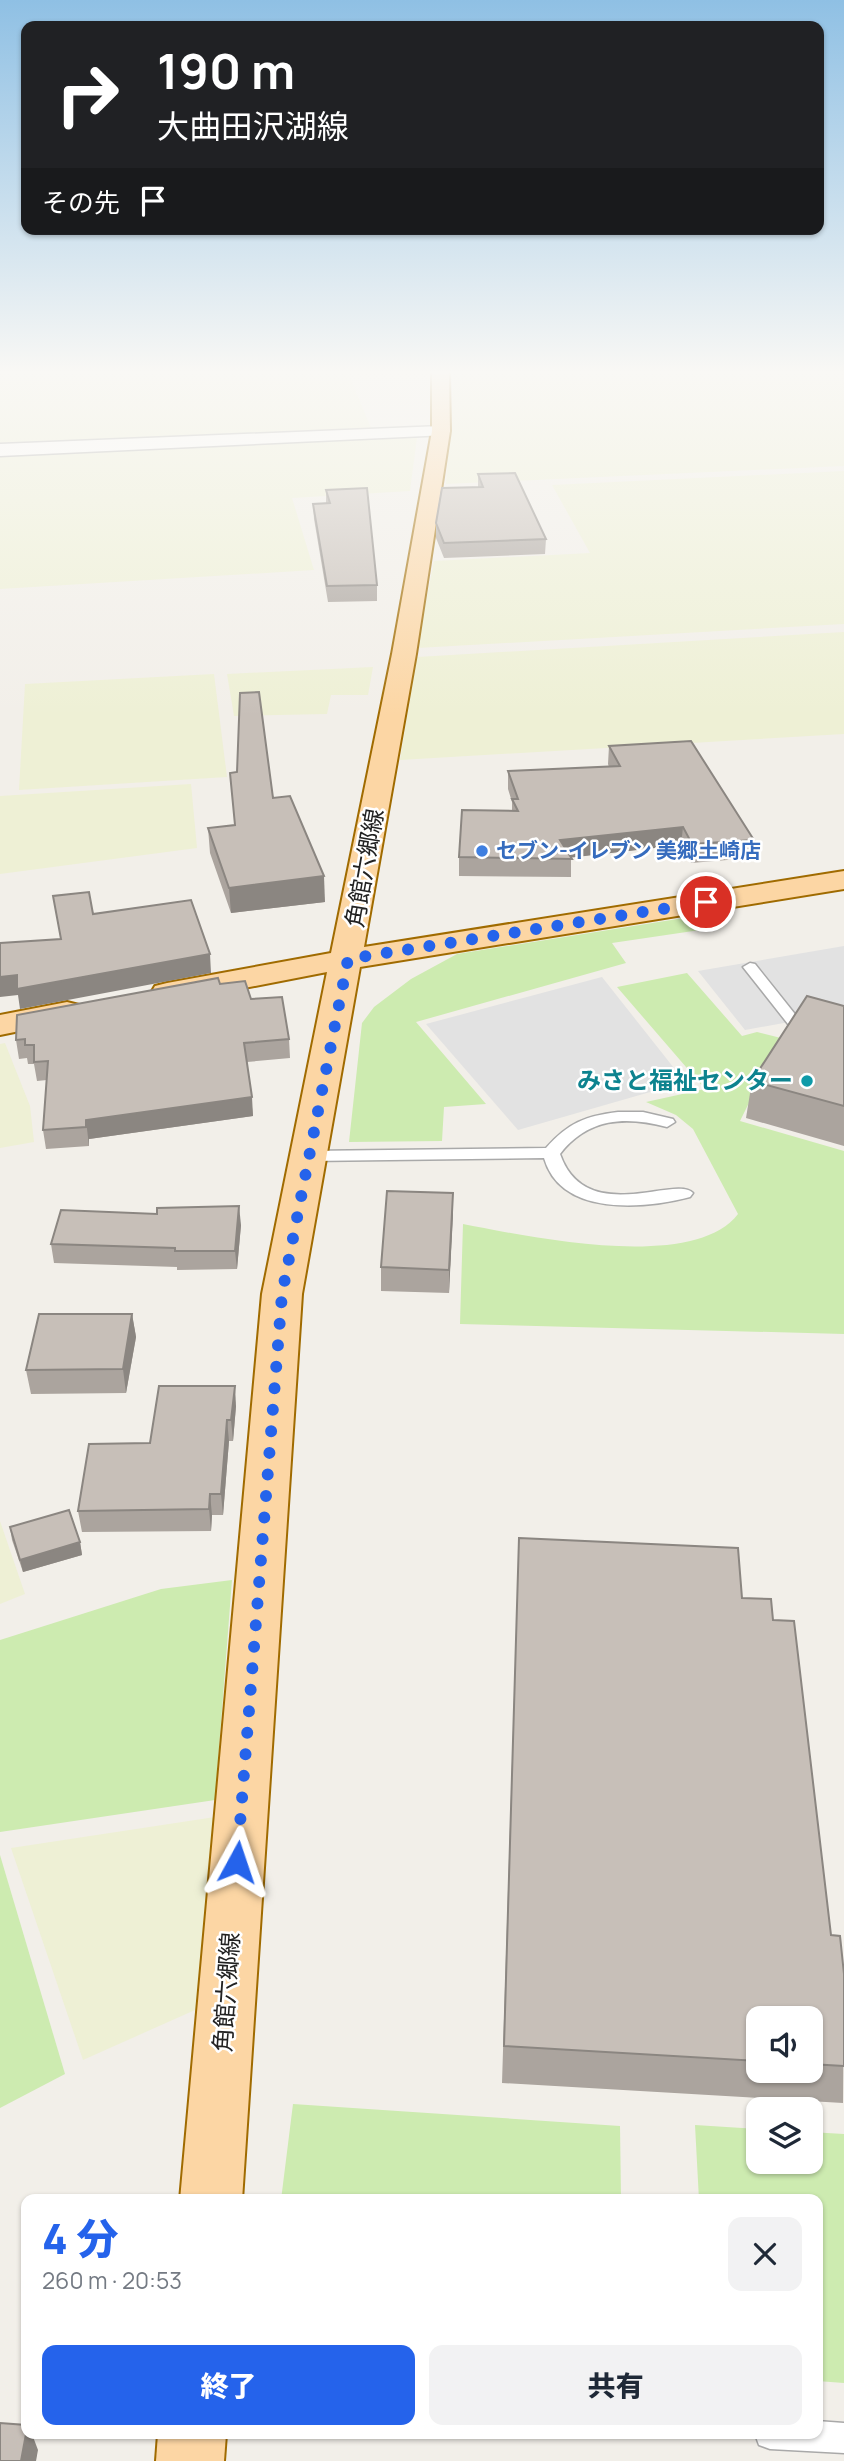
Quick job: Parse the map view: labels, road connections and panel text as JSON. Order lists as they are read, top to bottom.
{
  "streets": {
    "main road": ["角館六郷線"]
  },
  "places": ["セブン-イレブン 美郷土崎店", "みさと福祉センター"],
  "page": {
    "turn": ["190 m", "大曲田沢湖線"],
    "then": "その先",
    "heading": ["4 分", "260 m · 20:53"],
    "buttons": ["終了", "共有"]
  }
}
